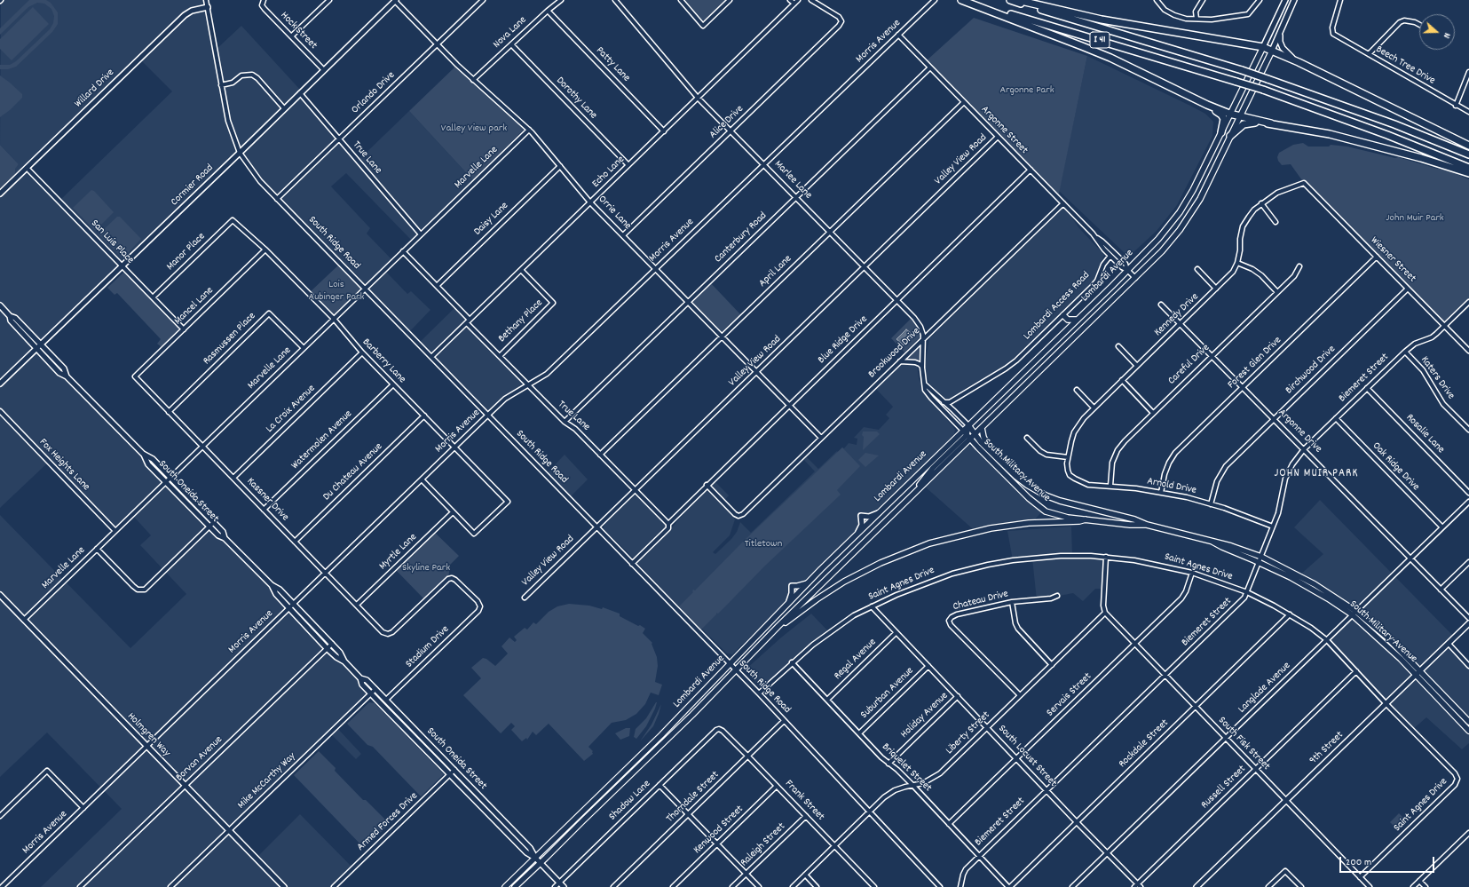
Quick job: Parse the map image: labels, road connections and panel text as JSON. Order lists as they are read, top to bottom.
{
  "streets": {
    "highway": ["I 41"],
    "main road": ["Lombardi Avenue", "South Military Avenue"],
    "street": [
      "Hock Street",
      "Nova Lane",
      "Morris Avenue",
      "Patty Lane",
      "Beech Tree Drive",
      "Willard Drive",
      "Orlando Drive",
      "Dorothy Lane",
      "Alice Drive",
      "Argonne Street",
      "True Lane",
      "Valley View Road",
      "Marvelle Lane",
      "Echo Lane",
      "Marlee Lane",
      "Cormier Road",
      "Orrie Lane",
      "Daisy Lane",
      "Canterbury Road",
      "San Luis Place",
      "South Ridge Road",
      "Manor Place",
      "Wiesner Street",
      "April Lane",
      "Mancel Lane",
      "Lombardi Access Road",
      "Kennedy Drive",
      "Bethany Place",
      "Rasmussen Place",
      "Blue Ridge Drive",
      "Brookwood Drive",
      "Barberry Lane",
      "Forest Glen Drive",
      "Careful Drive",
      "Birchwood Drive",
      "Biemeret Street",
      "Katers Drive",
      "La Croix Avenue",
      "Argonne Drive",
      "Rosalie Lane",
      "Watermolen Avenue",
      "Fox Heights Lane",
      "Oak Ridge Drive",
      "Du Chateau Avenue",
      "Arnold Drive",
      "South Oneida Street",
      "Kassner Drive",
      "Myrtle Lane",
      "Saint Agnes Drive",
      "Chateau Drive",
      "Stadium Drive",
      "Regal Avenue",
      "Langlade Avenue",
      "Suburban Avenue",
      "Servais Street",
      "Holiday Avenue",
      "Liberty Street",
      "Holmgren Way",
      "Rockdale Street",
      "South Fisk Street",
      "9th Street",
      "South Locust Street",
      "Borvan Avenue",
      "Briquelet Street",
      "Mike McCarthy Way",
      "Russell Street",
      "Thorndale Street",
      "Shadow Lane",
      "Frank Street",
      "Armed Forces Drive",
      "Kenwood Street",
      "Raleigh Street"
    ]
  },
  "crossings": [
    ["Hock Street", "Cormier Road"],
    ["Nova Lane", "Patty Lane"],
    ["Nova Lane", "Dorothy Lane"],
    ["Nova Lane", "Orrie Lane"],
    ["Morris Avenue", "Argonne Street"],
    ["Morris Avenue", "True Lane"],
    ["Morris Avenue", "Marlee Lane"],
    ["Morris Avenue", "Orrie Lane"],
    ["Morris Avenue", "South Ridge Road"],
    ["Morris Avenue", "Barberry Lane"],
    ["Morris Avenue", "South Oneida Street"],
    ["Morris Avenue", "Kassner Drive"],
    ["Morris Avenue", "Holmgren Way"],
    ["Patty Lane", "Echo Lane"],
    ["Willard Drive", "San Luis Place"],
    ["Willard Drive", "South Ridge Road"],
    ["Orlando Drive", "True Lane"],
    ["Orlando Drive", "Orrie Lane"],
    ["Orlando Drive", "South Ridge Road"],
    ["Dorothy Lane", "Echo Lane"],
    ["Alice Drive", "Marlee Lane"],
    ["Alice Drive", "Orrie Lane"],
    ["Argonne Street", "Valley View Road"],
    ["Argonne Street", "Canterbury Road"],
    ["Argonne Street", "April Lane"],
    ["Argonne Street", "Lombardi Avenue"],
    ["Argonne Street", "Lombardi Access Road"],
    ["Argonne Street", "Blue Ridge Drive"],
    ["Argonne Street", "Brookwood Drive"],
    ["True Lane", "Valley View Road"],
    ["True Lane", "Marvelle Lane"],
    ["True Lane", "Echo Lane"],
    ["True Lane", "Cormier Road"],
    ["True Lane", "Daisy Lane"],
    ["True Lane", "Canterbury Road"],
    ["True Lane", "April Lane"],
    ["True Lane", "Bethany Place"],
    ["True Lane", "Blue Ridge Drive"],
    ["Valley View Road", "Marlee Lane"],
    ["Valley View Road", "Orrie Lane"],
    ["Valley View Road", "South Ridge Road"],
    ["Marvelle Lane", "Orrie Lane"],
    ["Marvelle Lane", "South Ridge Road"],
    ["Marvelle Lane", "Rasmussen Place"],
    ["Marvelle Lane", "Barberry Lane"],
    ["Marvelle Lane", "Fox Heights Lane"],
    ["Marvelle Lane", "South Oneida Street"],
    ["Marvelle Lane", "Kassner Drive"],
    ["Marvelle Lane", "Holmgren Way"],
    ["Echo Lane", "Marlee Lane"],
    ["Echo Lane", "Orrie Lane"],
    ["Echo Lane", "South Ridge Road"],
    ["Echo Lane", "Bethany Place"],
    ["Marlee Lane", "Canterbury Road"],
    ["Marlee Lane", "April Lane"],
    ["Marlee Lane", "Lombardi Avenue"],
    ["Marlee Lane", "Blue Ridge Drive"],
    ["Marlee Lane", "Brookwood Drive"],
    ["Marlee Lane", "South Military Avenue"],
    ["Cormier Road", "Orrie Lane"],
    ["Cormier Road", "San Luis Place"],
    ["Cormier Road", "South Ridge Road"],
    ["Cormier Road", "South Oneida Street"],
    ["Orrie Lane", "Daisy Lane"],
    ["Orrie Lane", "Canterbury Road"],
    ["Orrie Lane", "April Lane"],
    ["Orrie Lane", "Blue Ridge Drive"],
    ["Orrie Lane", "Brookwood Drive"],
    ["San Luis Place", "Manor Place"],
    ["San Luis Place", "Mancel Lane"],
    ["South Ridge Road", "Lombardi Avenue"],
    ["South Ridge Road", "Blue Ridge Drive"],
    ["South Ridge Road", "Saint Agnes Drive"],
    ["South Ridge Road", "Liberty Street"],
    ["South Ridge Road", "Thorndale Street"],
    ["Manor Place", "Barberry Lane"],
    ["Wiesner Street", "Kennedy Drive"],
    ["Wiesner Street", "Forest Glen Drive"],
    ["Wiesner Street", "Birchwood Drive"],
    ["Wiesner Street", "Biemeret Street"],
    ["Lombardi Avenue", "South Military Avenue"],
    ["Lombardi Avenue", "South Oneida Street"],
    ["Mancel Lane", "Barberry Lane"],
    ["Mancel Lane", "Kassner Drive"],
    ["Kennedy Drive", "Argonne Drive"],
    ["Kennedy Drive", "Arnold Drive"],
    ["Rasmussen Place", "Kassner Drive"],
    ["Blue Ridge Drive", "Brookwood Drive"],
    ["Barberry Lane", "La Croix Avenue"],
    ["Barberry Lane", "Watermolen Avenue"],
    ["Barberry Lane", "Du Chateau Avenue"],
    ["Barberry Lane", "Myrtle Lane"],
    ["Forest Glen Drive", "Argonne Drive"],
    ["Forest Glen Drive", "Arnold Drive"],
    ["Careful Drive", "Argonne Drive"],
    ["Careful Drive", "Arnold Drive"],
    ["Birchwood Drive", "Argonne Drive"],
    ["Birchwood Drive", "Arnold Drive"],
    ["Biemeret Street", "Katers Drive"],
    ["Biemeret Street", "Argonne Drive"],
    ["Biemeret Street", "Rosalie Lane"],
    ["Biemeret Street", "Oak Ridge Drive"],
    ["Biemeret Street", "South Military Avenue"],
    ["Biemeret Street", "Arnold Drive"],
    ["Biemeret Street", "Saint Agnes Drive"],
    ["Biemeret Street", "South Fisk Street"],
    ["Biemeret Street", "South Locust Street"],
    ["Biemeret Street", "Briquelet Street"],
    ["La Croix Avenue", "Kassner Drive"],
    ["Argonne Drive", "Langlade Avenue"],
    ["Watermolen Avenue", "Kassner Drive"],
    ["Oak Ridge Drive", "Langlade Avenue"],
    ["South Military Avenue", "Langlade Avenue"],
    ["South Military Avenue", "9th Street"],
    ["Du Chateau Avenue", "Kassner Drive"],
    ["South Oneida Street", "Stadium Drive"],
    ["South Oneida Street", "Borvan Avenue"],
    ["South Oneida Street", "Mike McCarthy Way"],
    ["South Oneida Street", "Shadow Lane"],
    ["South Oneida Street", "Armed Forces Drive"],
    ["Kassner Drive", "Myrtle Lane"],
    ["Kassner Drive", "Stadium Drive"],
    ["Saint Agnes Drive", "Langlade Avenue"],
    ["Saint Agnes Drive", "Servais Street"],
    ["Saint Agnes Drive", "Rockdale Street"],
    ["Saint Agnes Drive", "South Fisk Street"],
    ["Saint Agnes Drive", "9th Street"],
    ["Saint Agnes Drive", "South Locust Street"],
    ["Saint Agnes Drive", "Briquelet Street"],
    ["Saint Agnes Drive", "Russell Street"],
    ["Chateau Drive", "Liberty Street"],
    ["Regal Avenue", "South Locust Street"],
    ["Regal Avenue", "Briquelet Street"],
    ["Langlade Avenue", "South Fisk Street"],
    ["Langlade Avenue", "South Locust Street"],
    ["Suburban Avenue", "South Locust Street"],
    ["Suburban Avenue", "Briquelet Street"],
    ["Servais Street", "South Fisk Street"],
    ["Servais Street", "South Locust Street"],
    ["Servais Street", "Briquelet Street"],
    ["Holiday Avenue", "South Locust Street"],
    ["Holiday Avenue", "Briquelet Street"],
    ["Liberty Street", "South Fisk Street"],
    ["Liberty Street", "South Locust Street"],
    ["Liberty Street", "Briquelet Street"],
    ["Liberty Street", "Frank Street"],
    ["Holmgren Way", "Borvan Avenue"],
    ["Holmgren Way", "Mike McCarthy Way"],
    ["Rockdale Street", "South Fisk Street"],
    ["Rockdale Street", "South Locust Street"],
    ["Rockdale Street", "Briquelet Street"],
    ["South Fisk Street", "9th Street"],
    ["South Fisk Street", "Russell Street"],
    ["South Locust Street", "Russell Street"],
    ["Thorndale Street", "Frank Street"],
    ["Shadow Lane", "Frank Street"],
    ["Frank Street", "Kenwood Street"],
    ["Frank Street", "Raleigh Street"]
  ],
  "districts": ["JOHN MUIR PARK"],
  "parks": [
    "Argonne Park",
    "Valley View park",
    "John Muir Park",
    "Lois Aubinger Park",
    "Titletown",
    "Skyline Park"
  ],
  "scale_bar": "200 m",
  "north": "right"
}
